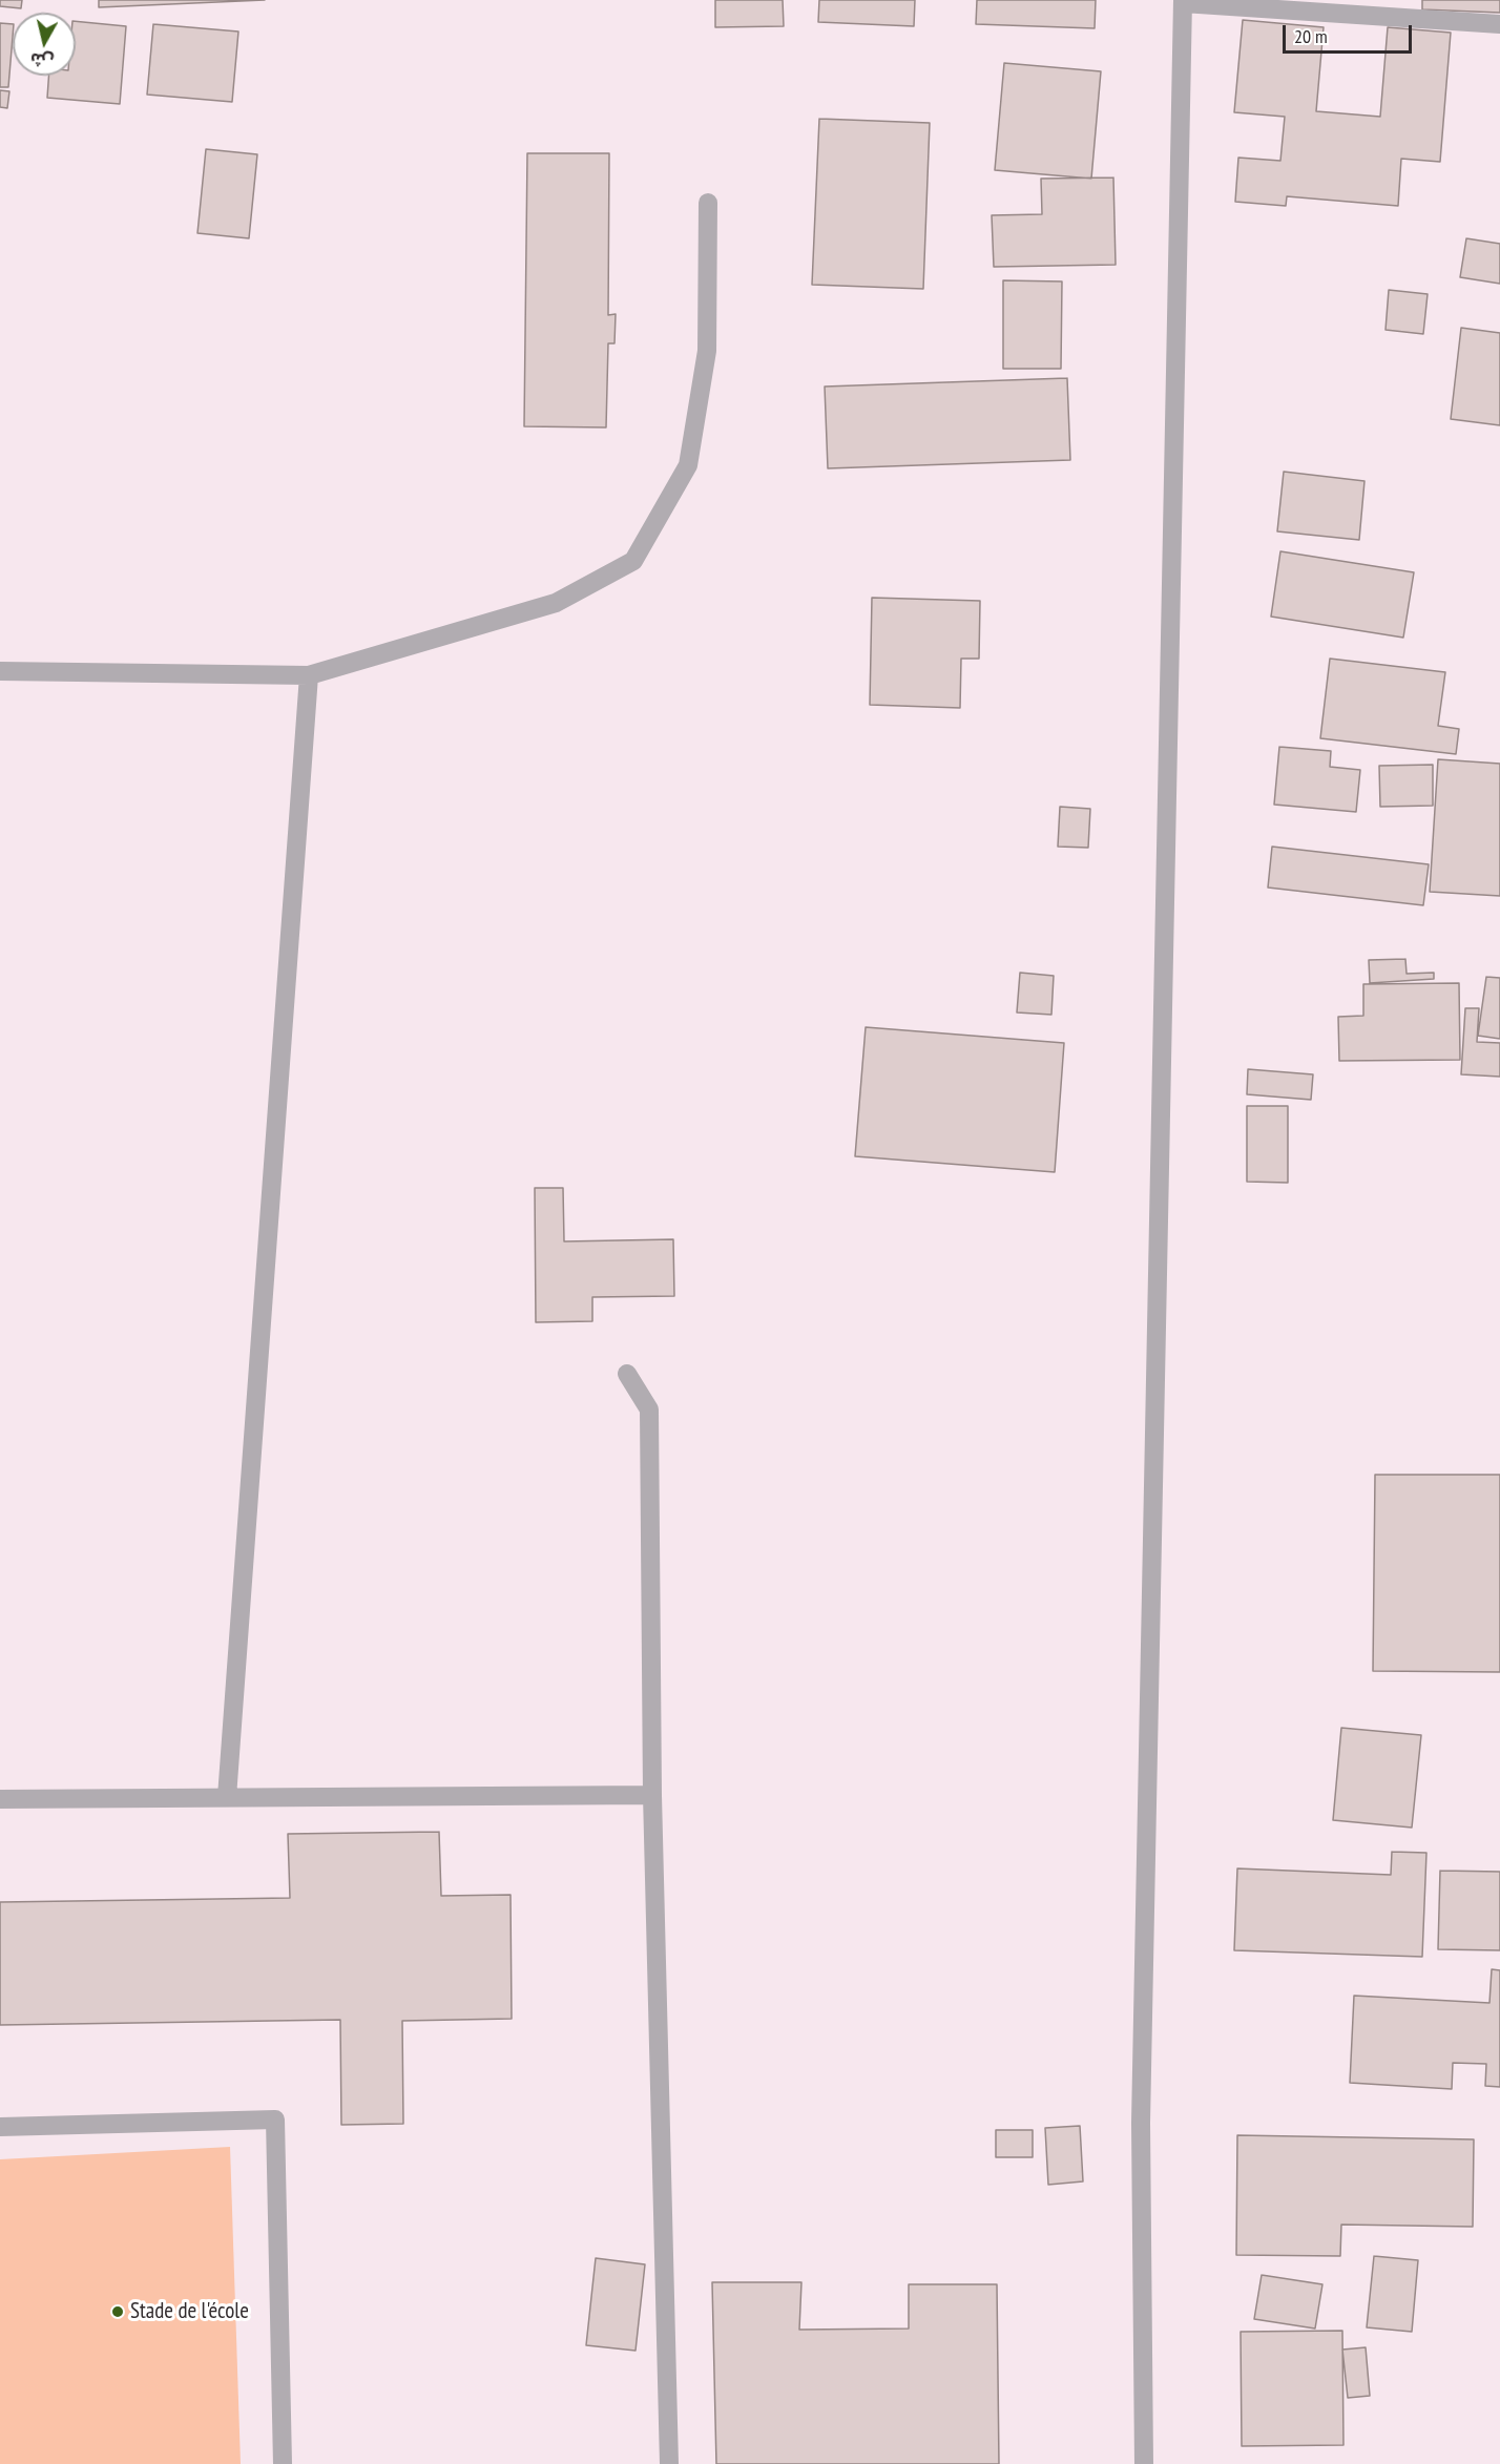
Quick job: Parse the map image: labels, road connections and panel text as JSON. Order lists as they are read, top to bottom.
{
  "places": ["Stade de l'école"],
  "scale_bar": "20 m",
  "north": "bottom"
}
